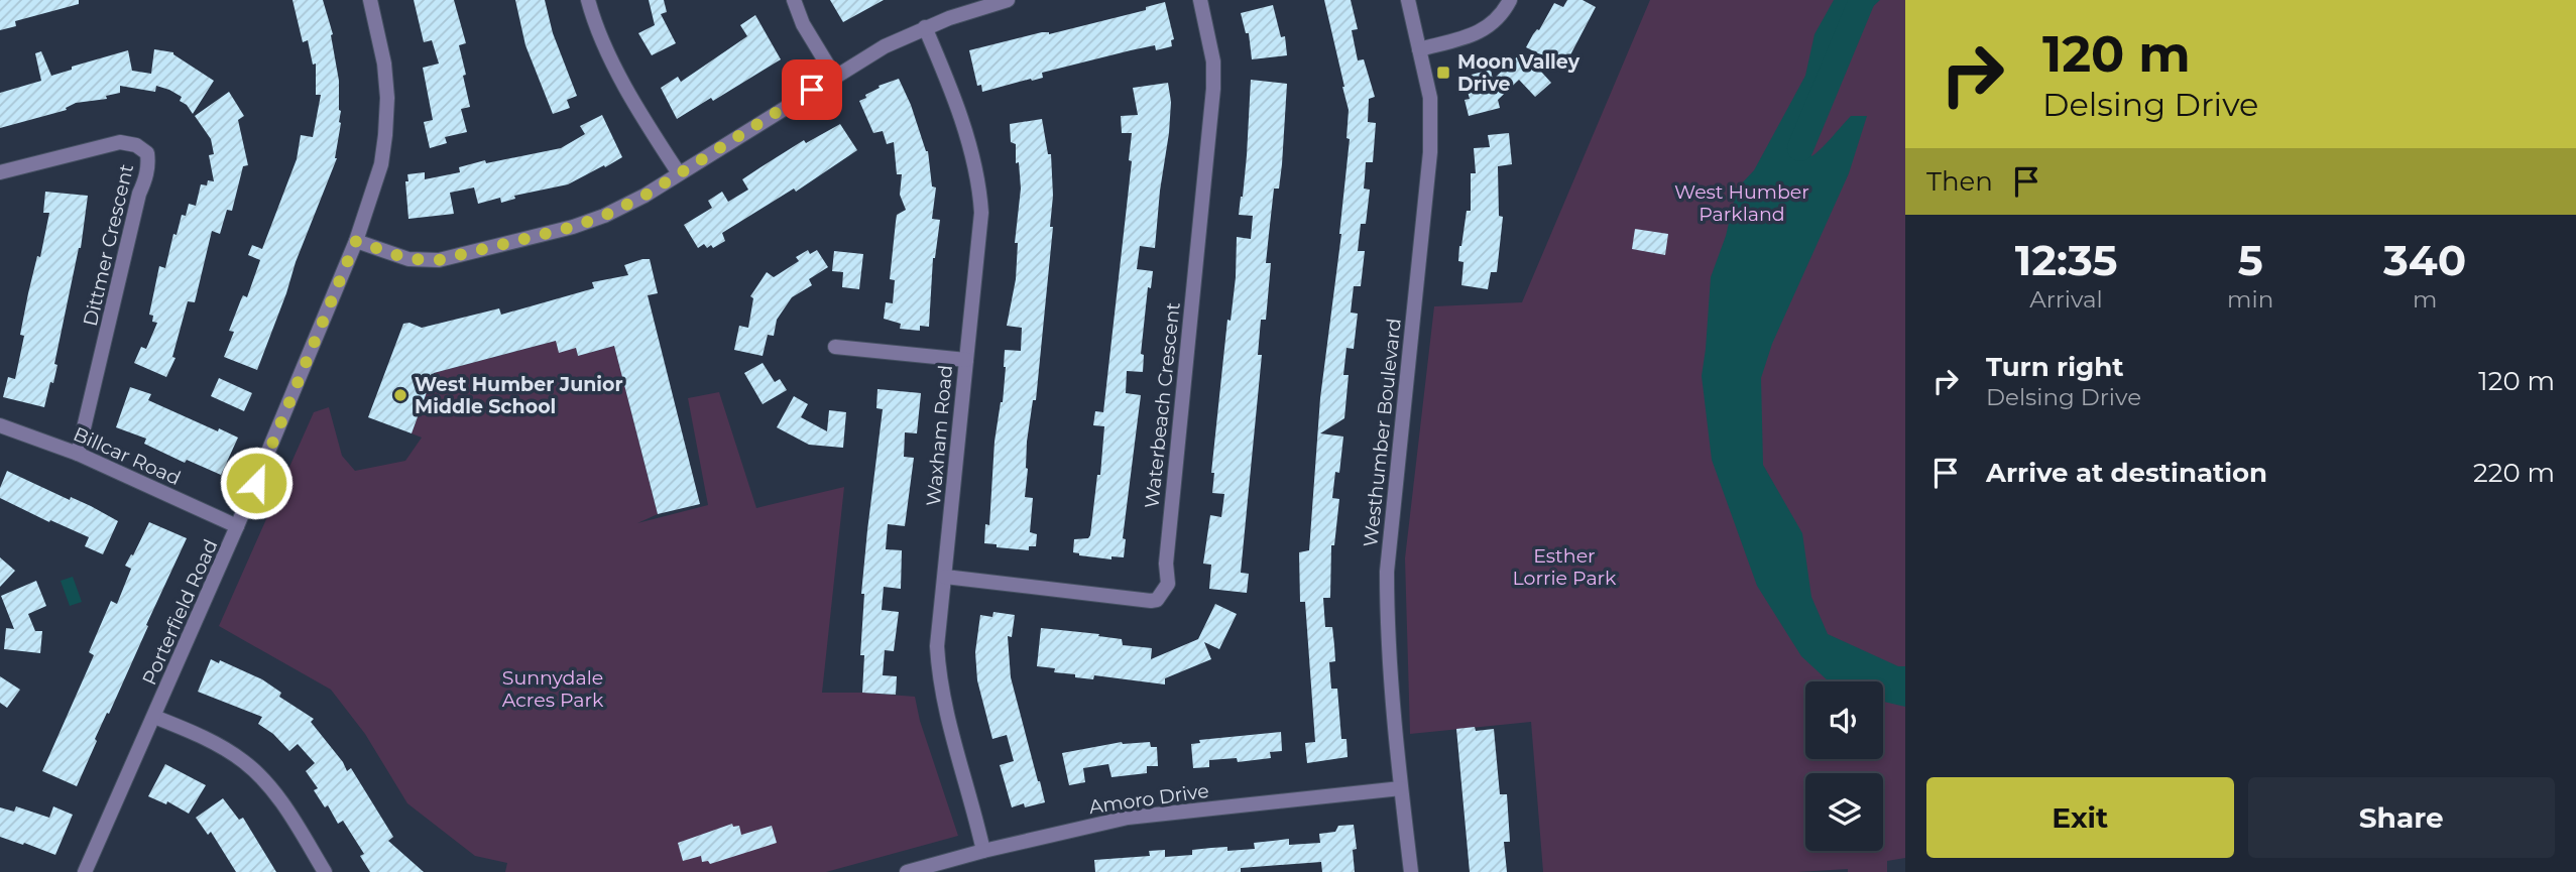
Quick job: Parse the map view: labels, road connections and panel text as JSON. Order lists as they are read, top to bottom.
{
  "streets": {
    "street": [
      "Dittmer Crescent",
      "Waterbeach Crescent",
      "Westhumber Boulevard",
      "Waxham Road",
      "Billcar Road",
      "Porterfield Road",
      "Amoro Drive"
    ]
  },
  "crossings": [
    ["Dittmer Crescent", "Billcar Road"],
    ["Waterbeach Crescent", "Waxham Road"],
    ["Westhumber Boulevard", "Amoro Drive"],
    ["Waxham Road", "Amoro Drive"],
    ["Billcar Road", "Porterfield Road"]
  ],
  "parks": ["West Humber Parkland", "Esther Lorrie Park", "Sunnydale Acres Park"],
  "places": {
    "transit": ["Moon Valley Drive"],
    "other": ["West Humber Junior Middle School"]
  },
  "page": {
    "turn": ["120 m", "Delsing Drive"],
    "then": "Then",
    "eta": [
      "12:35",
      "Arrival",
      "5",
      "min",
      "340",
      "m"
    ],
    "list": [
      {
        "name": "Turn right",
        "note": "Delsing Drive",
        "value": "120 m"
      },
      {
        "name": "Arrive at destination",
        "value": "220 m"
      }
    ],
    "buttons": ["Exit", "Share"]
  }
}
